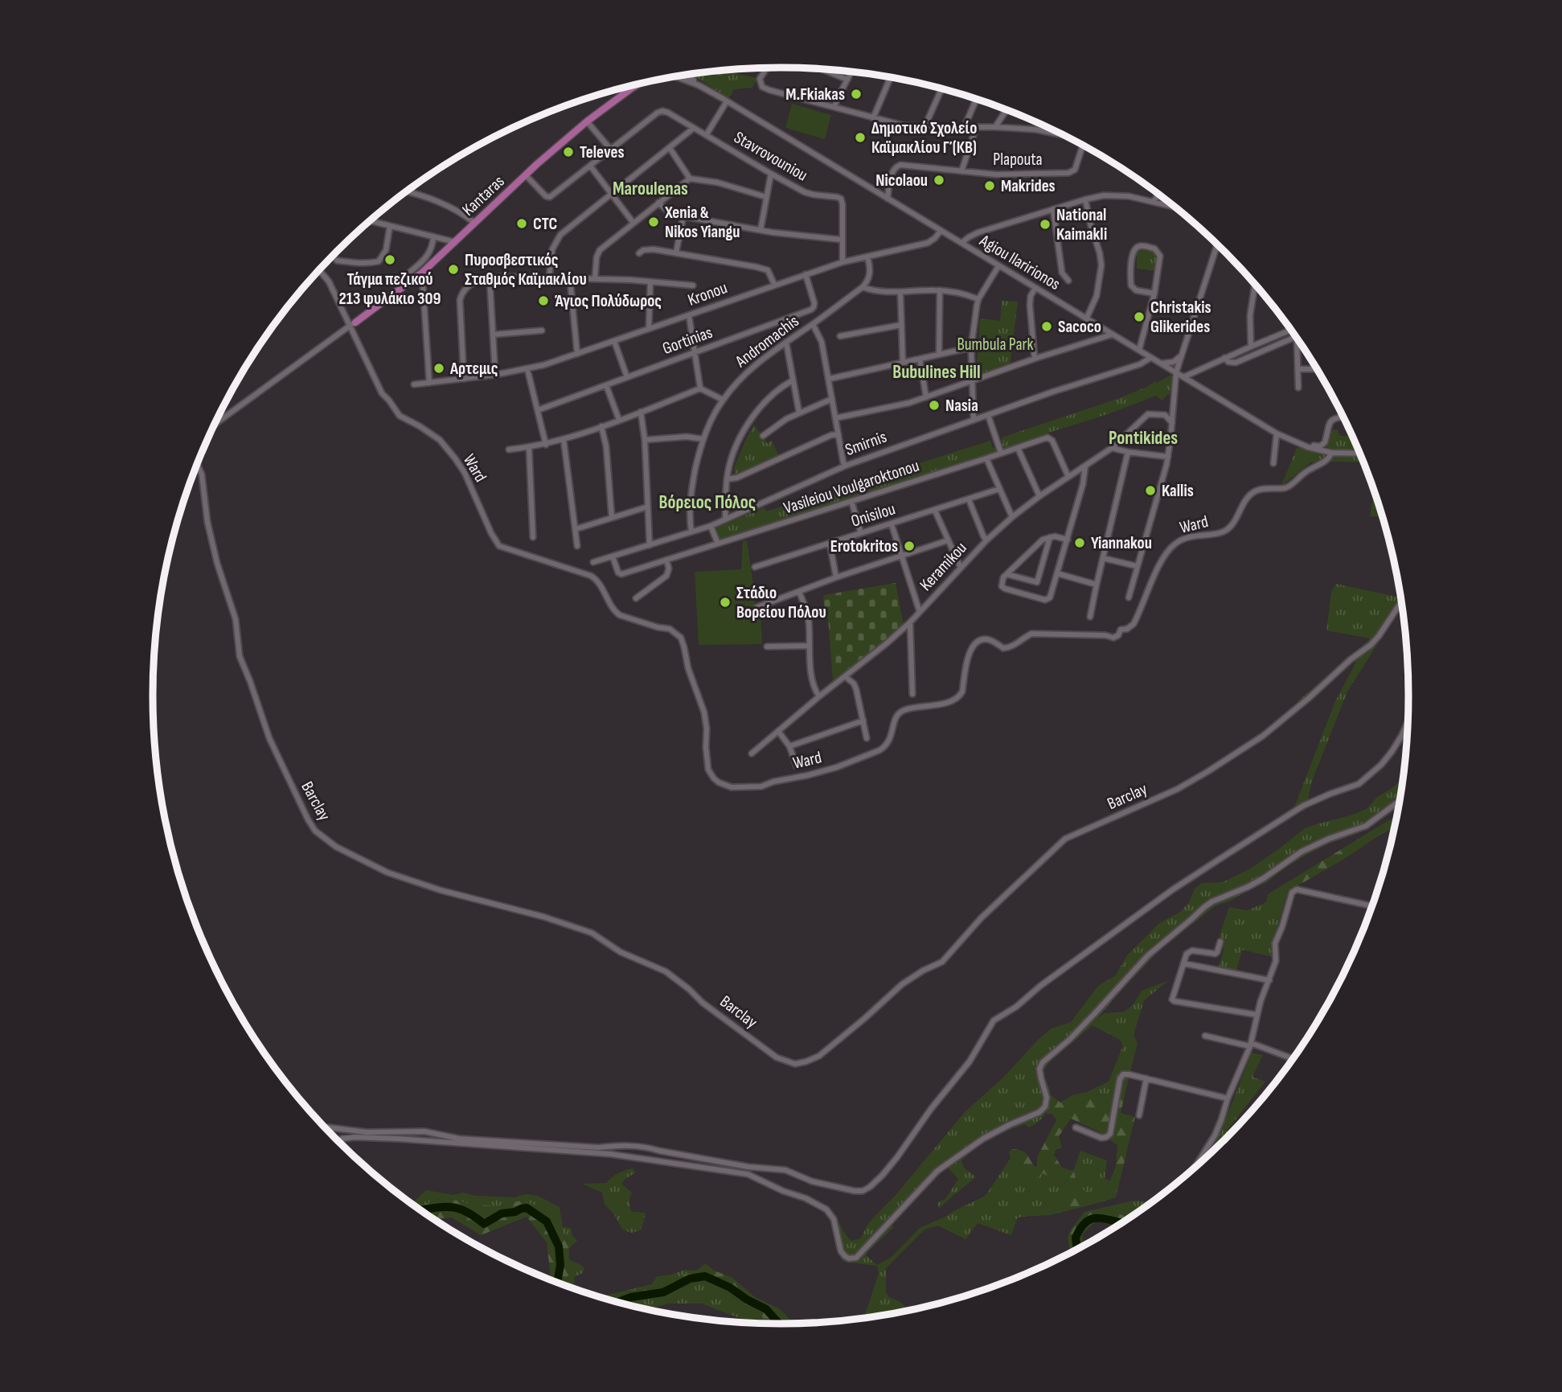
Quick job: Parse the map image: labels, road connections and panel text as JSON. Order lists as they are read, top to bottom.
{
  "streets": {
    "main road": ["Kantaras"],
    "street": [
      "Stavrovouniou",
      "Plapouta",
      "Agiou Ilaririonos",
      "Kronou",
      "Gortinias",
      "Andromachis",
      "Smirnis",
      "Ward",
      "Vasileiou Voulgaroktonou",
      "Onisilou",
      "Keramikou",
      "Barclay"
    ]
  },
  "crossings": [
    ["Stavrovouniou", "Kronou"],
    ["Plapouta", "Agiou Ilaririonos"],
    ["Kantaras", "Ward"],
    ["Agiou Ilaririonos", "Kronou"],
    ["Agiou Ilaririonos", "Smirnis"],
    ["Agiou Ilaririonos", "Ward"],
    ["Kronou", "Gortinias"],
    ["Andromachis", "Smirnis"],
    ["Smirnis", "Vasileiou Voulgaroktonou"],
    ["Vasileiou Voulgaroktonou", "Keramikou"]
  ],
  "districts": [
    "Maroulenas",
    "Bubulines Hill",
    "Pontikides",
    "Βόρειος Πόλος"
  ],
  "parks": ["Bumbula Park"],
  "places": [
    "M.Fkiakas",
    "Δημοτικό Σχολείο Καϊμακλίου Γ΄(ΚΒ)",
    "Televes",
    "Nicolaou",
    "Makrides",
    "Xenia & Nikos Yiangu",
    "CTC",
    "National Kaimakli",
    "Τάγμα πεζικού 213 φυλάκιο 309",
    "Πυροσβεστικός Σταθμός Καϊμακλίου",
    "Άγιος Πολύδωρος",
    "Christakis Glikerides",
    "Sacoco",
    "Αρτεμις",
    "Nasia",
    "Kallis",
    "Yiannakou",
    "Erotokritos",
    "Στάδιο Βορείου Πόλου"
  ]
}
